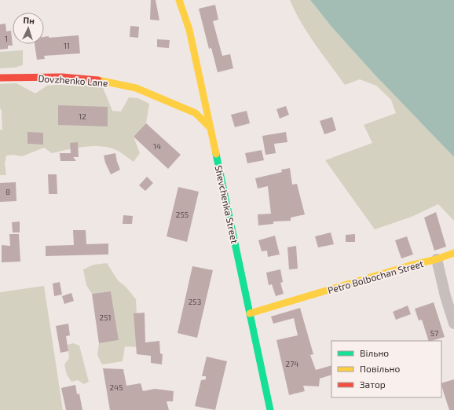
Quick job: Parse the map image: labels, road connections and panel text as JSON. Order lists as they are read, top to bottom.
{
  "streets": {
    "street": ["Dovzhenko Lane", "Shevchenka Street", "Petro Bolbochan Street"]
  },
  "crossings": [
    ["Dovzhenko Lane", "Shevchenka Street"],
    ["Shevchenka Street", "Petro Bolbochan Street"]
  ],
  "house_numbers": [
    "1",
    "11",
    "12",
    "14",
    "8",
    "255",
    "253",
    "251",
    "57",
    "274",
    "245"
  ],
  "legend": ["Вільно", "Повільно", "Затор"],
  "north": "top"
}
